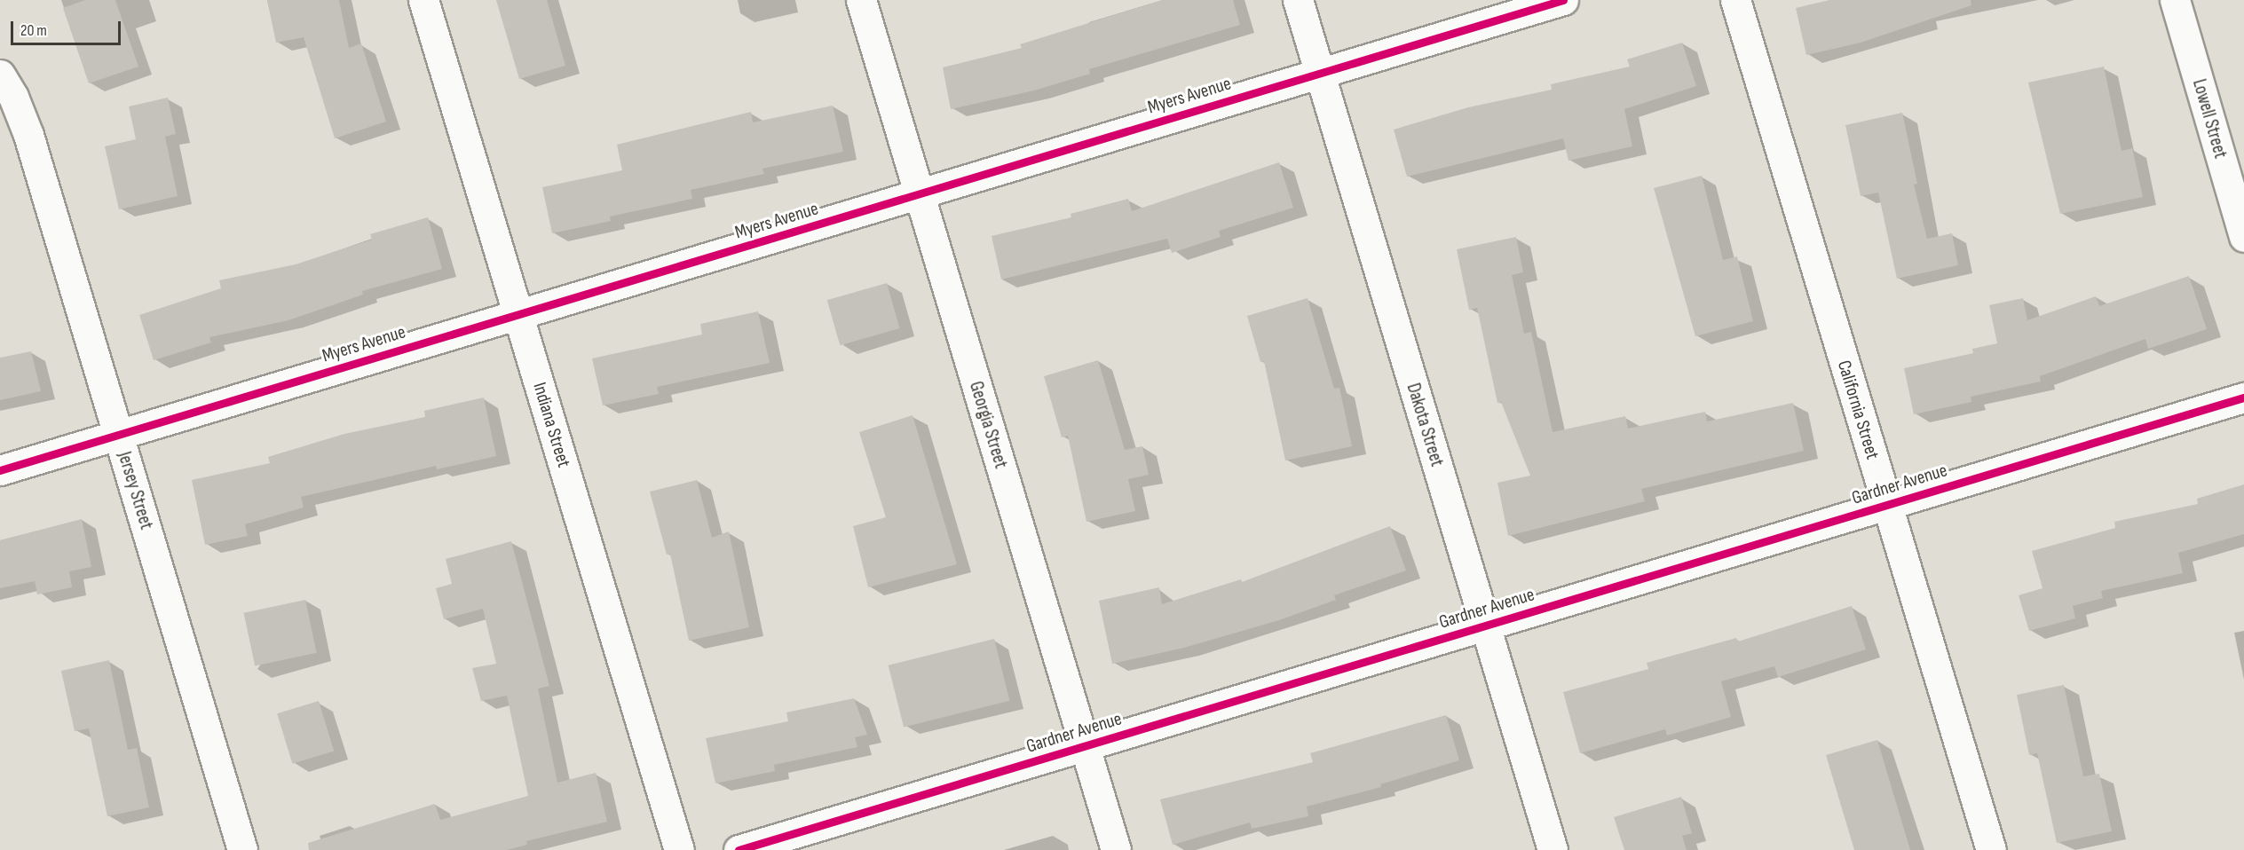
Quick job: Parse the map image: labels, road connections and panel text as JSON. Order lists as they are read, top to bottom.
{
  "streets": {
    "street": [
      "Myers Avenue",
      "Lowell Street",
      "California Street",
      "Indiana Street",
      "Georgia Street",
      "Dakota Street",
      "Gardner Avenue",
      "Jersey Street"
    ]
  },
  "crossings": [
    ["Myers Avenue", "Indiana Street"],
    ["Myers Avenue", "Georgia Street"],
    ["Myers Avenue", "Dakota Street"],
    ["Myers Avenue", "Jersey Street"],
    ["California Street", "Gardner Avenue"],
    ["Georgia Street", "Gardner Avenue"],
    ["Dakota Street", "Gardner Avenue"]
  ],
  "scale_bar": "20 m"
}
